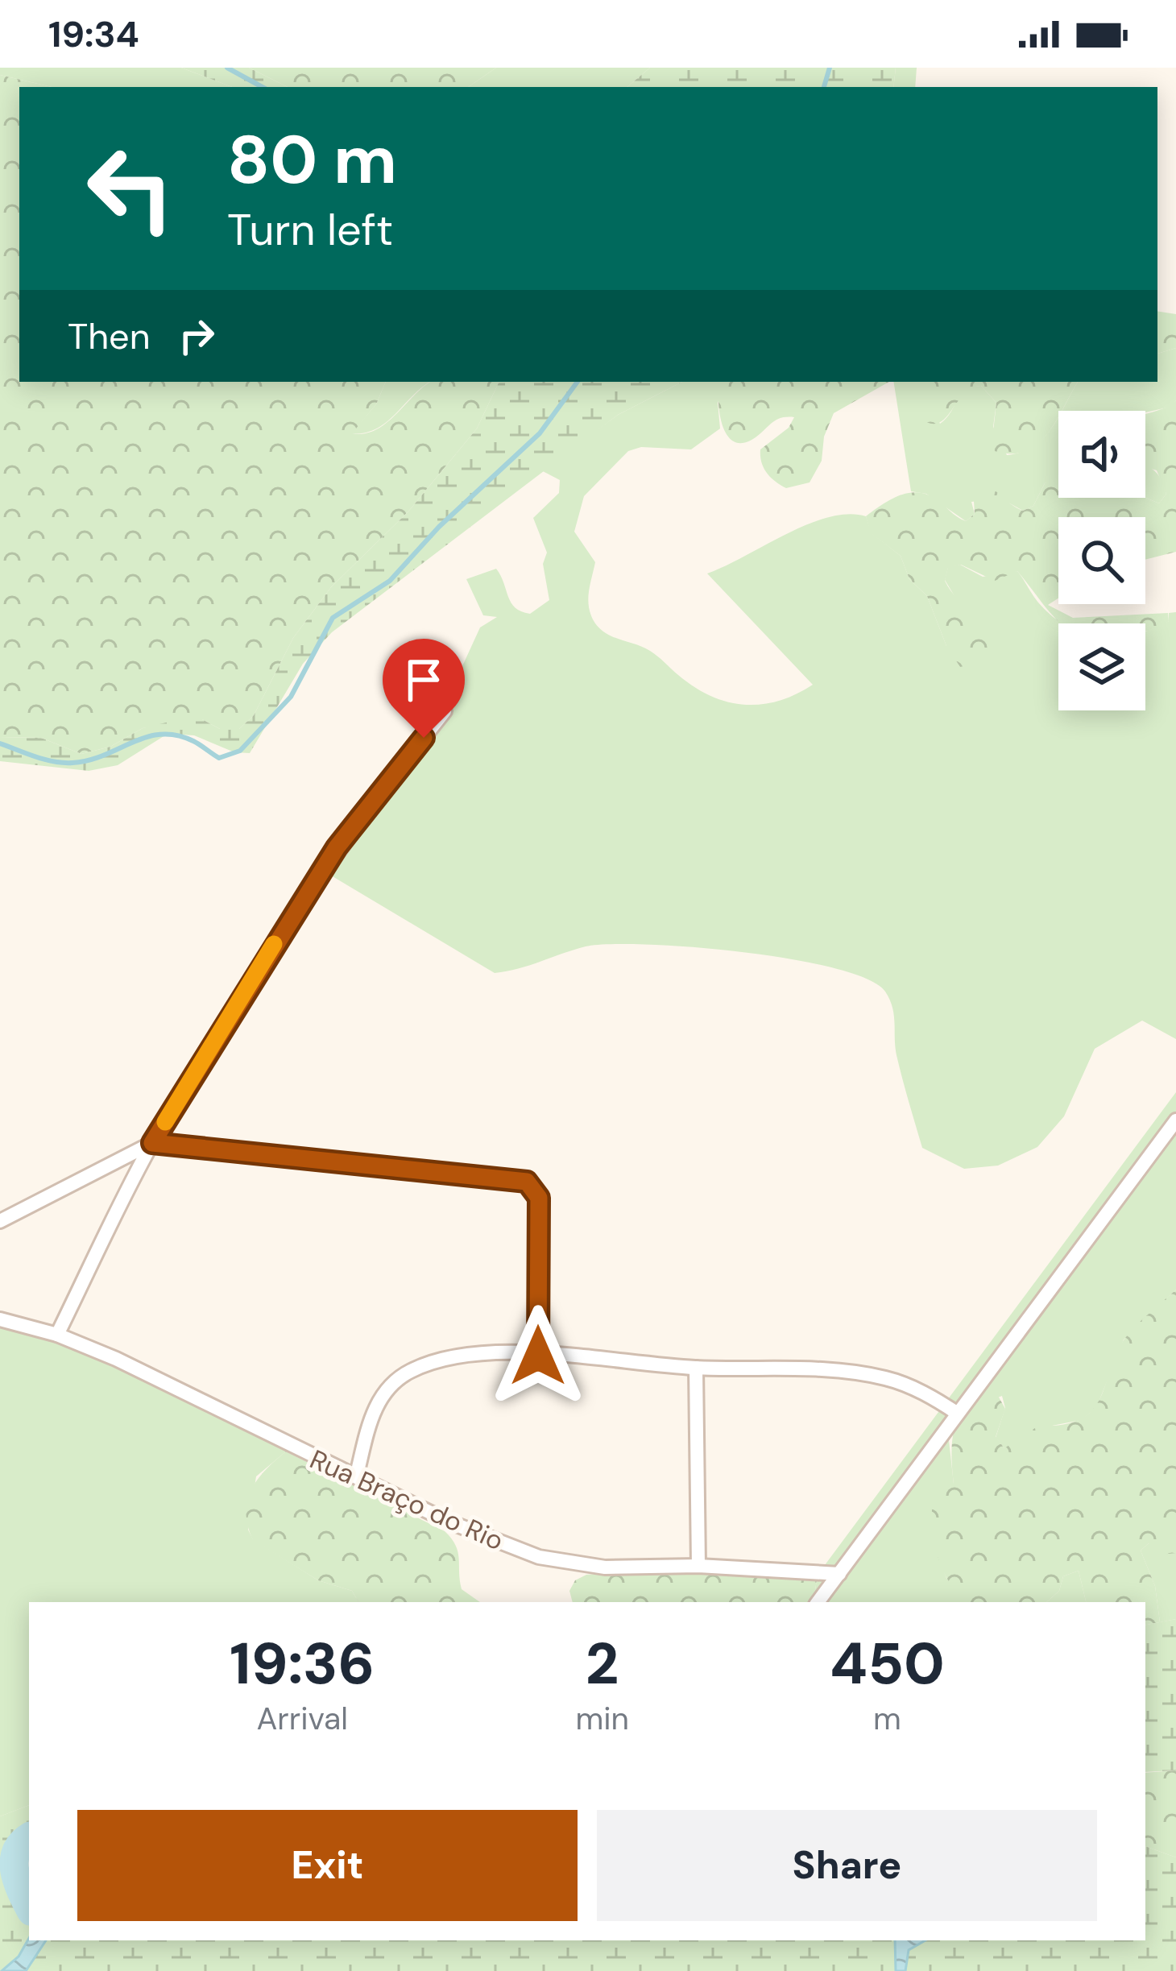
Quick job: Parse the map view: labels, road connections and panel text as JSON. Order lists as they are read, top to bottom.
{
  "streets": {
    "street": ["Rua Braço do Rio"]
  },
  "page": {
    "status": "19:34",
    "turn": ["80 m", "Turn left"],
    "then": "Then",
    "eta": [
      "19:36",
      "Arrival",
      "2",
      "min",
      "450",
      "m"
    ],
    "buttons": ["Exit", "Share"]
  }
}
